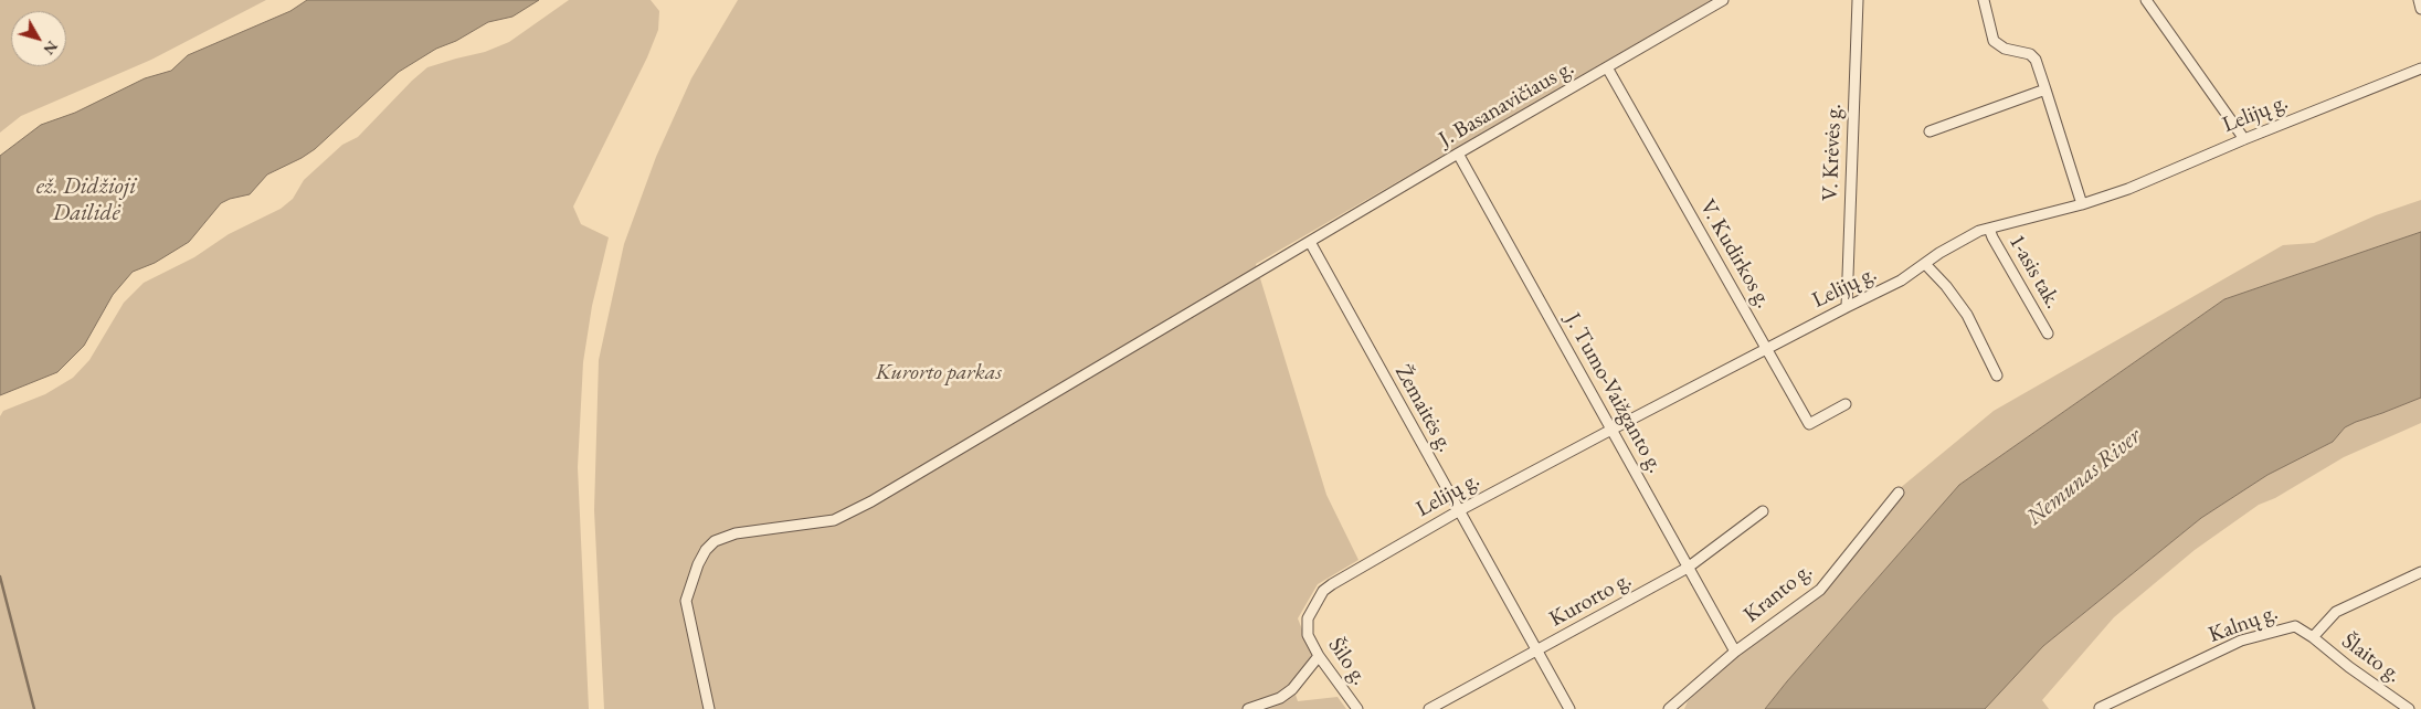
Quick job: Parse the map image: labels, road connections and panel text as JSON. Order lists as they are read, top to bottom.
{
  "streets": {
    "street": [
      "J. Basanavičiaus g.",
      "Lelijų g.",
      "V. Krėvės g.",
      "V. Kudirkos g.",
      "1-asis tak.",
      "J. Tumo-Vaižganto g.",
      "Žemaitės g.",
      "Kranto g.",
      "Kurorto g.",
      "Kalnų g.",
      "Šlaito g.",
      "Šilo g."
    ]
  },
  "crossings": [
    ["J. Basanavičiaus g.", "V. Kudirkos g."],
    ["J. Basanavičiaus g.", "J. Tumo-Vaižganto g."],
    ["J. Basanavičiaus g.", "Žemaitės g."],
    ["Lelijų g.", "V. Krėvės g."],
    ["Lelijų g.", "V. Kudirkos g."],
    ["Lelijų g.", "1-asis tak."],
    ["Lelijų g.", "J. Tumo-Vaižganto g."],
    ["Lelijų g.", "Žemaitės g."],
    ["Lelijų g.", "Šilo g."],
    ["J. Tumo-Vaižganto g.", "Kranto g."],
    ["J. Tumo-Vaižganto g.", "Kurorto g."],
    ["Žemaitės g.", "Kurorto g."],
    ["Kalnų g.", "Šlaito g."]
  ],
  "water": ["ež. Didžioji Dailidė", "Nemunas River"],
  "parks": ["Kurorto parkas"],
  "north": "bottom right"
}
